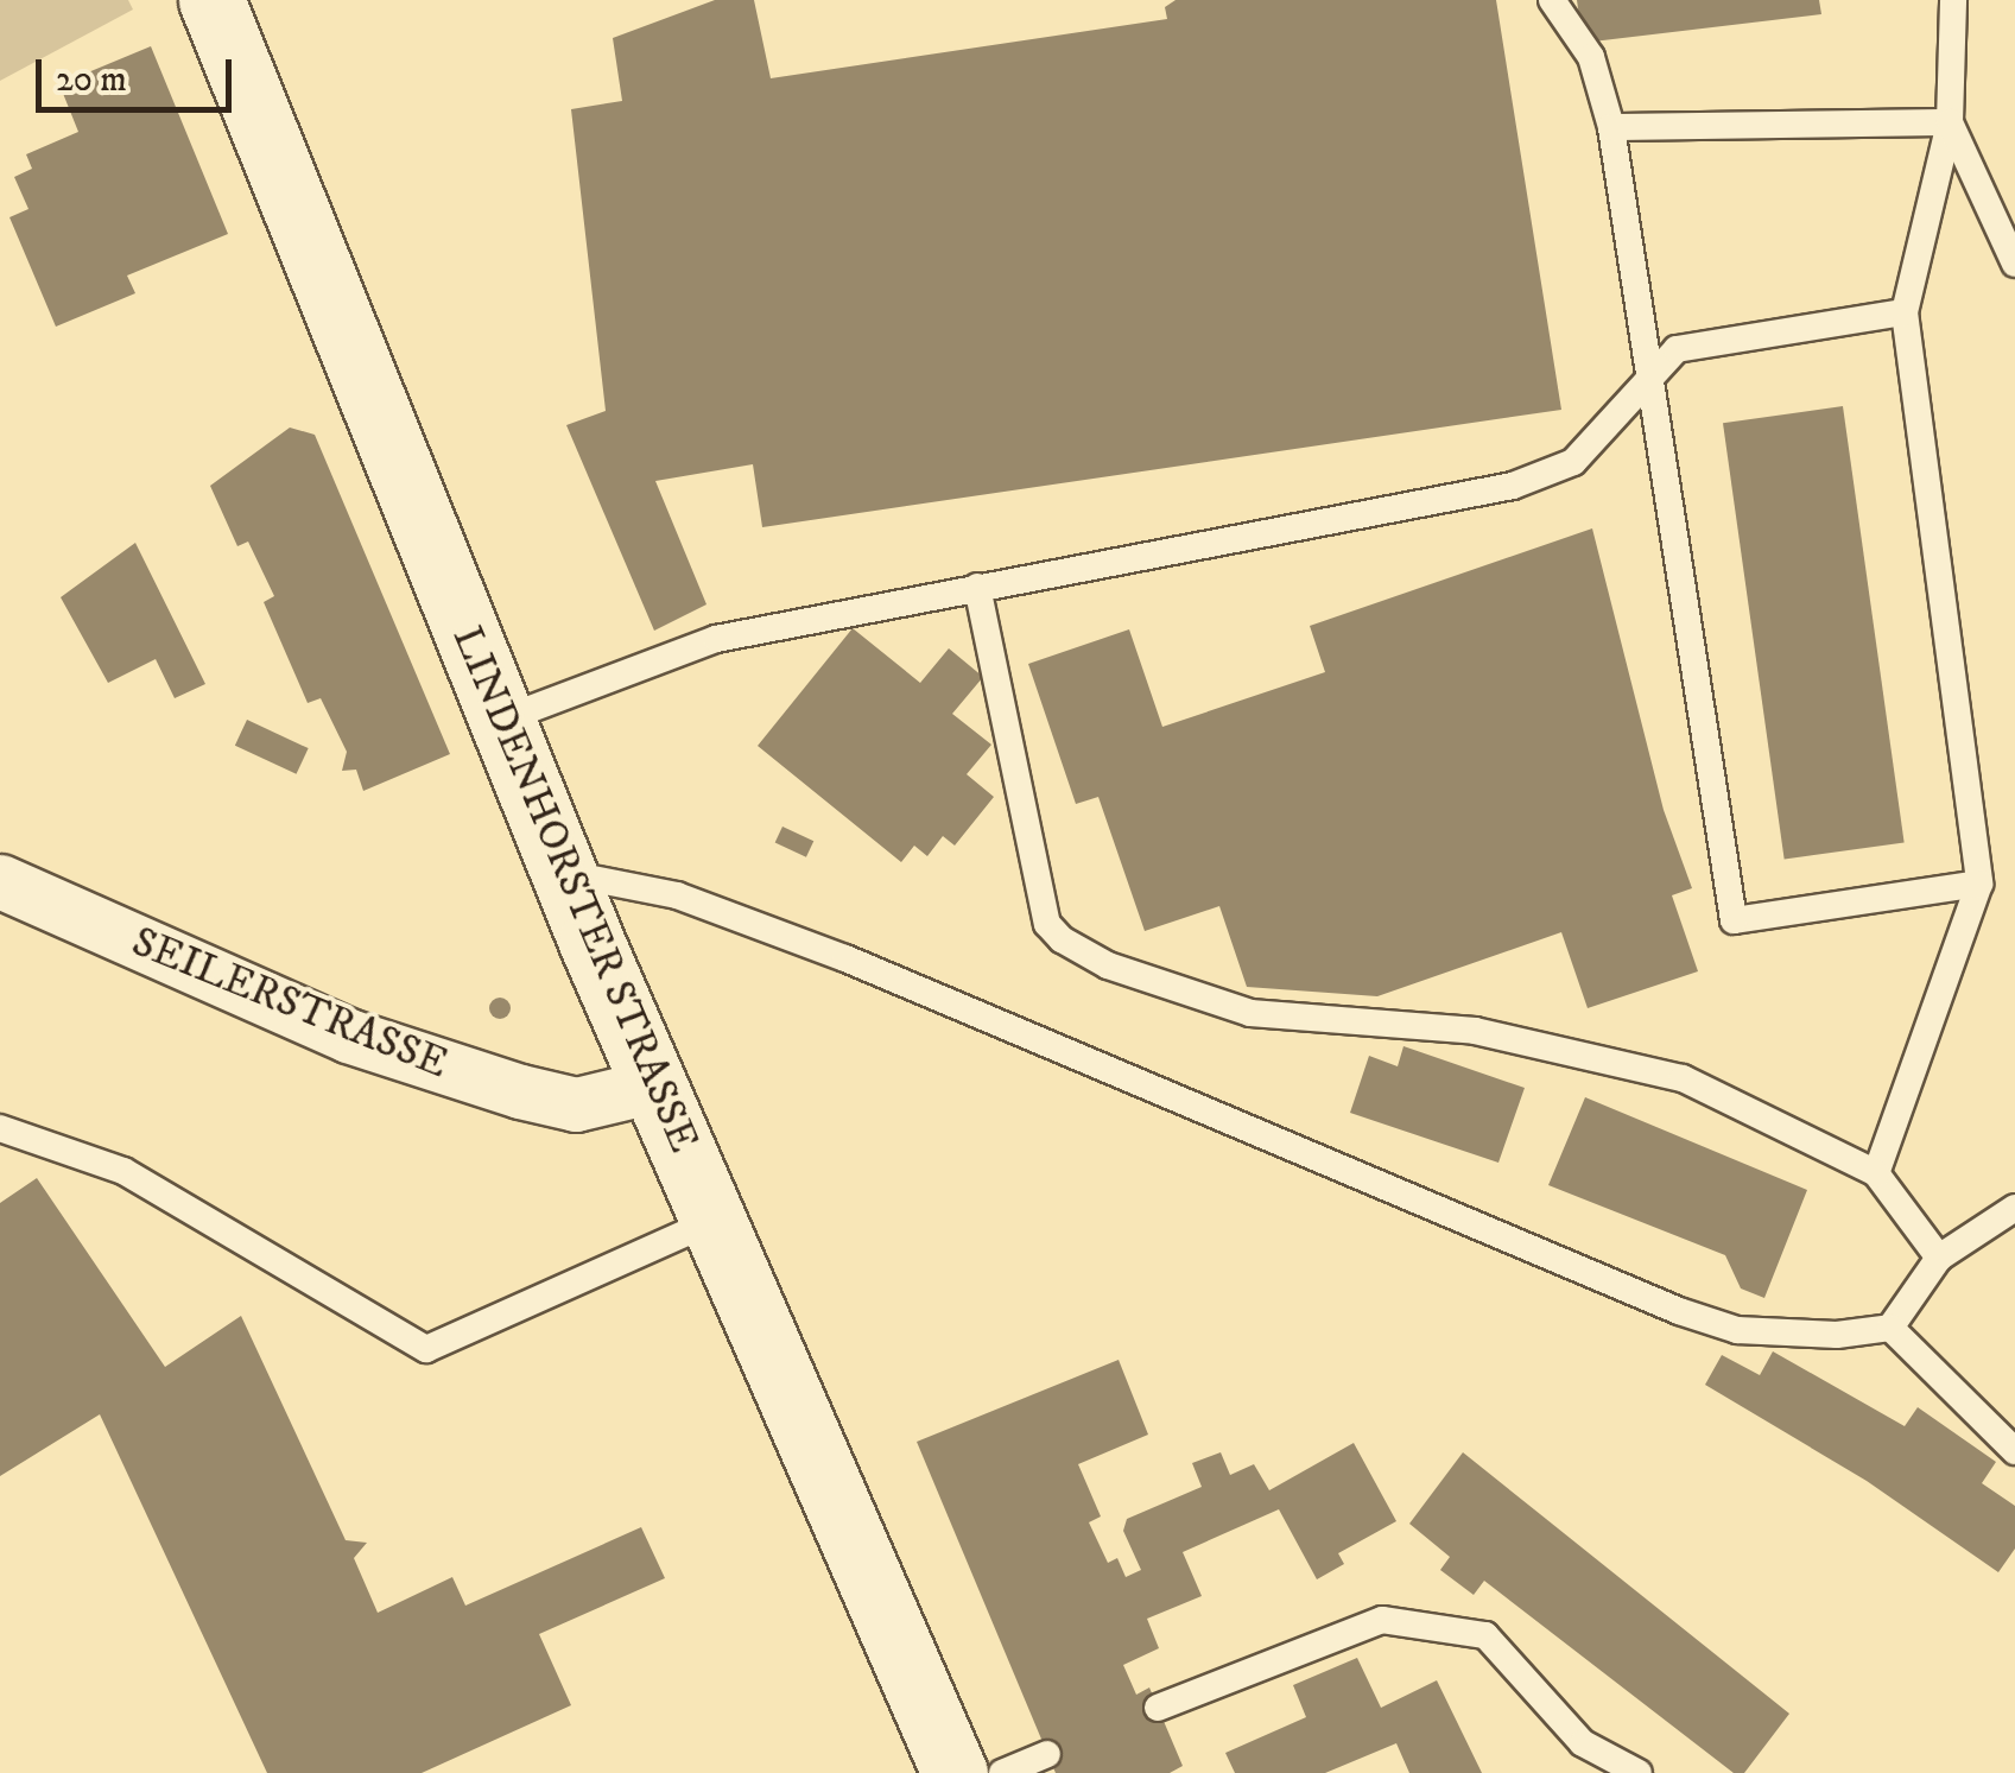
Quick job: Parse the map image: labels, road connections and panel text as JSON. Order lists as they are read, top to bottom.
{
  "streets": {
    "street": ["LINDENHORSTER STRASSE", "SEILERSTRASSE"]
  },
  "crossings": [
    ["LINDENHORSTER STRASSE", "SEILERSTRASSE"]
  ],
  "scale_bar": "20 m"
}
